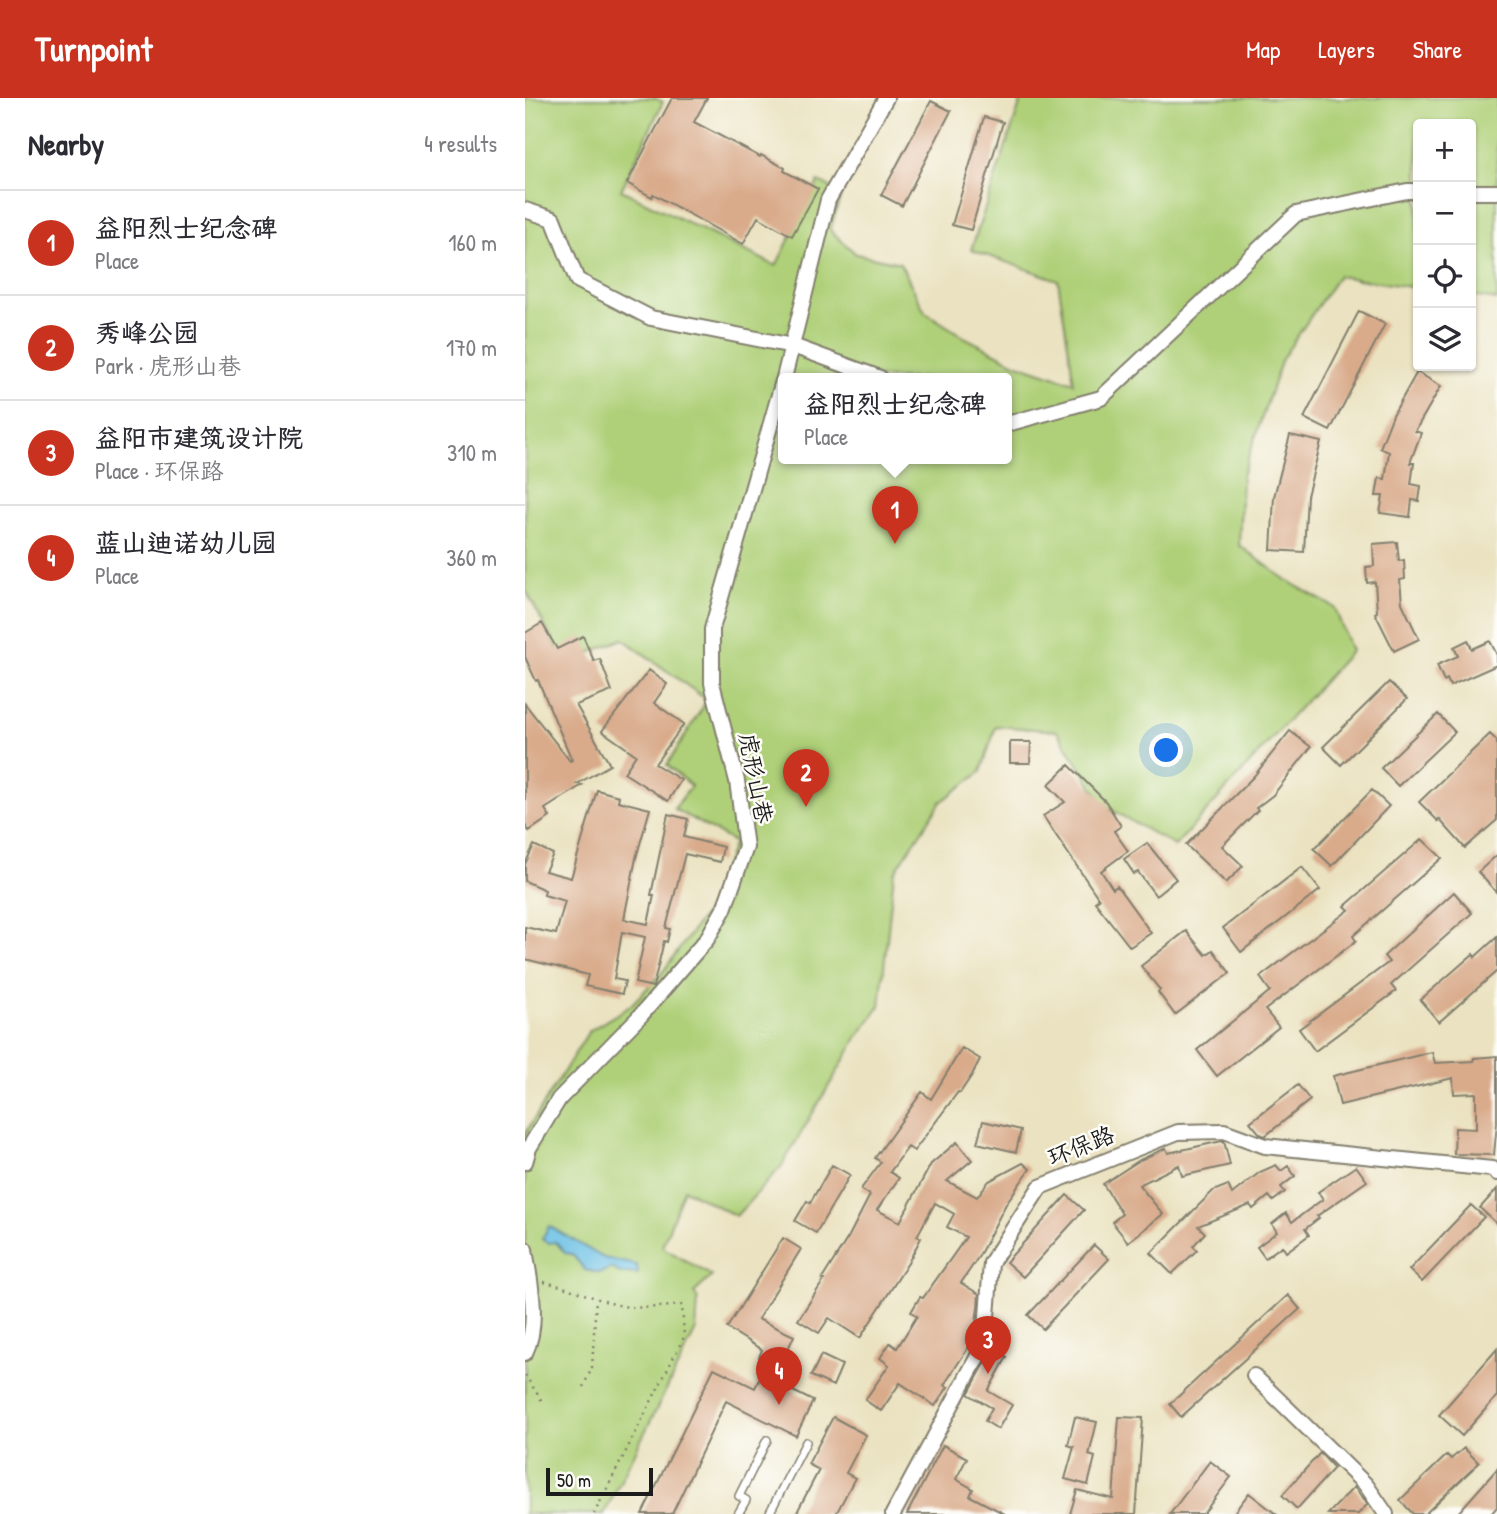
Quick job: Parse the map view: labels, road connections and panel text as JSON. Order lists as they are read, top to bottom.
{
  "streets": {
    "street": ["虎形山巷", "环保路"]
  },
  "scale_bar": "50 m",
  "page": {
    "header": "Turnpoint",
    "nav": ["Map", "Layers", "Share"],
    "heading": ["Nearby", "4 results"],
    "map_buttons": ["+", "−"],
    "list": [
      {
        "mark": "1",
        "name": "益阳烈士纪念碑",
        "note": "Place",
        "value": "160 m"
      },
      {
        "mark": "2",
        "name": "秀峰公园",
        "note": "Park · 虎形山巷",
        "value": "170 m"
      },
      {
        "mark": "3",
        "name": "益阳市建筑设计院",
        "note": "Place · 环保路",
        "value": "310 m"
      },
      {
        "mark": "4",
        "name": "蓝山迪诺幼儿园",
        "note": "Place",
        "value": "360 m"
      }
    ],
    "popup": ["益阳烈士纪念碑", "Place"],
    "pins": [
      "1",
      "2",
      "3",
      "4"
    ],
    "scale": "50 m"
  }
}
